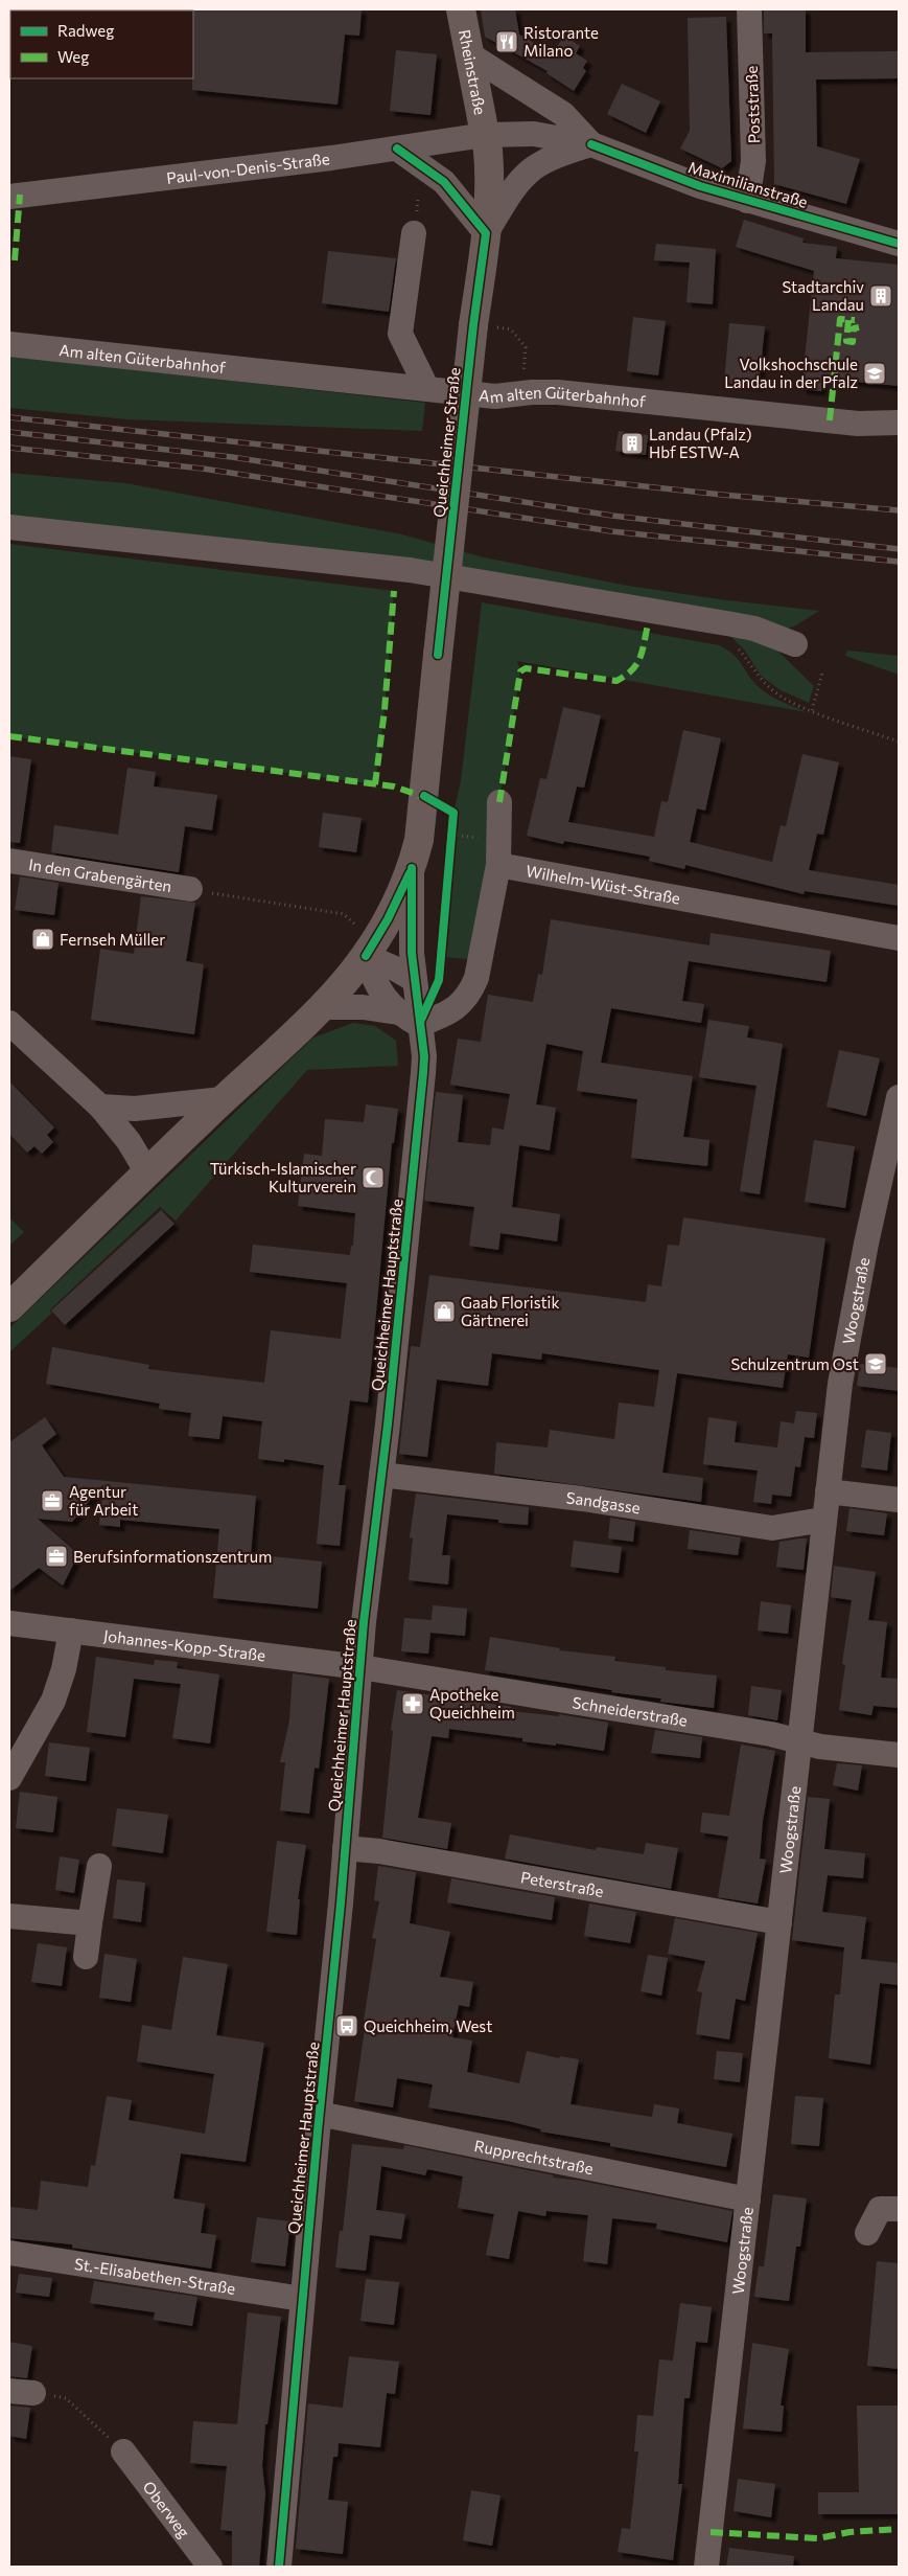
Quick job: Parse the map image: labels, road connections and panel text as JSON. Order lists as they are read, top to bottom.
{
  "streets": {
    "main road": ["Rheinstraße", "Queichheimer Straße"],
    "street": [
      "Poststraße",
      "Paul-von-Denis-Straße",
      "Maximilianstraße",
      "Am alten Güterbahnhof",
      "In den Grabengärten",
      "Wilhelm-Wüst-Straße",
      "Queichheimer Hauptstraße",
      "Woogstraße",
      "Sandgasse",
      "Johannes-Kopp-Straße",
      "Schneiderstraße",
      "Peterstraße",
      "Rupprechtstraße",
      "St.-Elisabethen-Straße",
      "Oberweg"
    ]
  },
  "crossings": [
    ["Rheinstraße", "Paul-von-Denis-Straße"],
    ["Rheinstraße", "Maximilianstraße"],
    ["Rheinstraße", "Queichheimer Straße"],
    ["Poststraße", "Maximilianstraße"],
    ["Paul-von-Denis-Straße", "Maximilianstraße"],
    ["Paul-von-Denis-Straße", "Queichheimer Straße"],
    ["Maximilianstraße", "Queichheimer Straße"],
    ["Queichheimer Straße", "Queichheimer Hauptstraße"],
    ["Queichheimer Hauptstraße", "Sandgasse"],
    ["Queichheimer Hauptstraße", "Johannes-Kopp-Straße"],
    ["Queichheimer Hauptstraße", "Schneiderstraße"],
    ["Queichheimer Hauptstraße", "Peterstraße"],
    ["Queichheimer Hauptstraße", "Rupprechtstraße"],
    ["Queichheimer Hauptstraße", "St.-Elisabethen-Straße"],
    ["Woogstraße", "Sandgasse"],
    ["Woogstraße", "Schneiderstraße"],
    ["Woogstraße", "Peterstraße"],
    ["Woogstraße", "Rupprechtstraße"],
    ["Johannes-Kopp-Straße", "Schneiderstraße"]
  ],
  "places": {
    "restaurant": ["Ristorante Milano"],
    "building": ["Stadtarchiv Landau", "Landau (Pfalz) Hbf ESTW-A"],
    "school or university": ["Volkshochschule Landau in der Pfalz", "Schulzentrum Ost"],
    "shop": ["Fernseh Müller", "Gaab Floristik Gärtnerei"],
    "mosque": ["Türkisch-Islamischer Kulturverein"],
    "office": ["Agentur für Arbeit", "Berufsinformationszentrum"],
    "pharmacy": ["Apotheke Queichheim"],
    "bus stop": ["Queichheim, West"]
  },
  "legend": ["Radweg", "Weg"]
}
